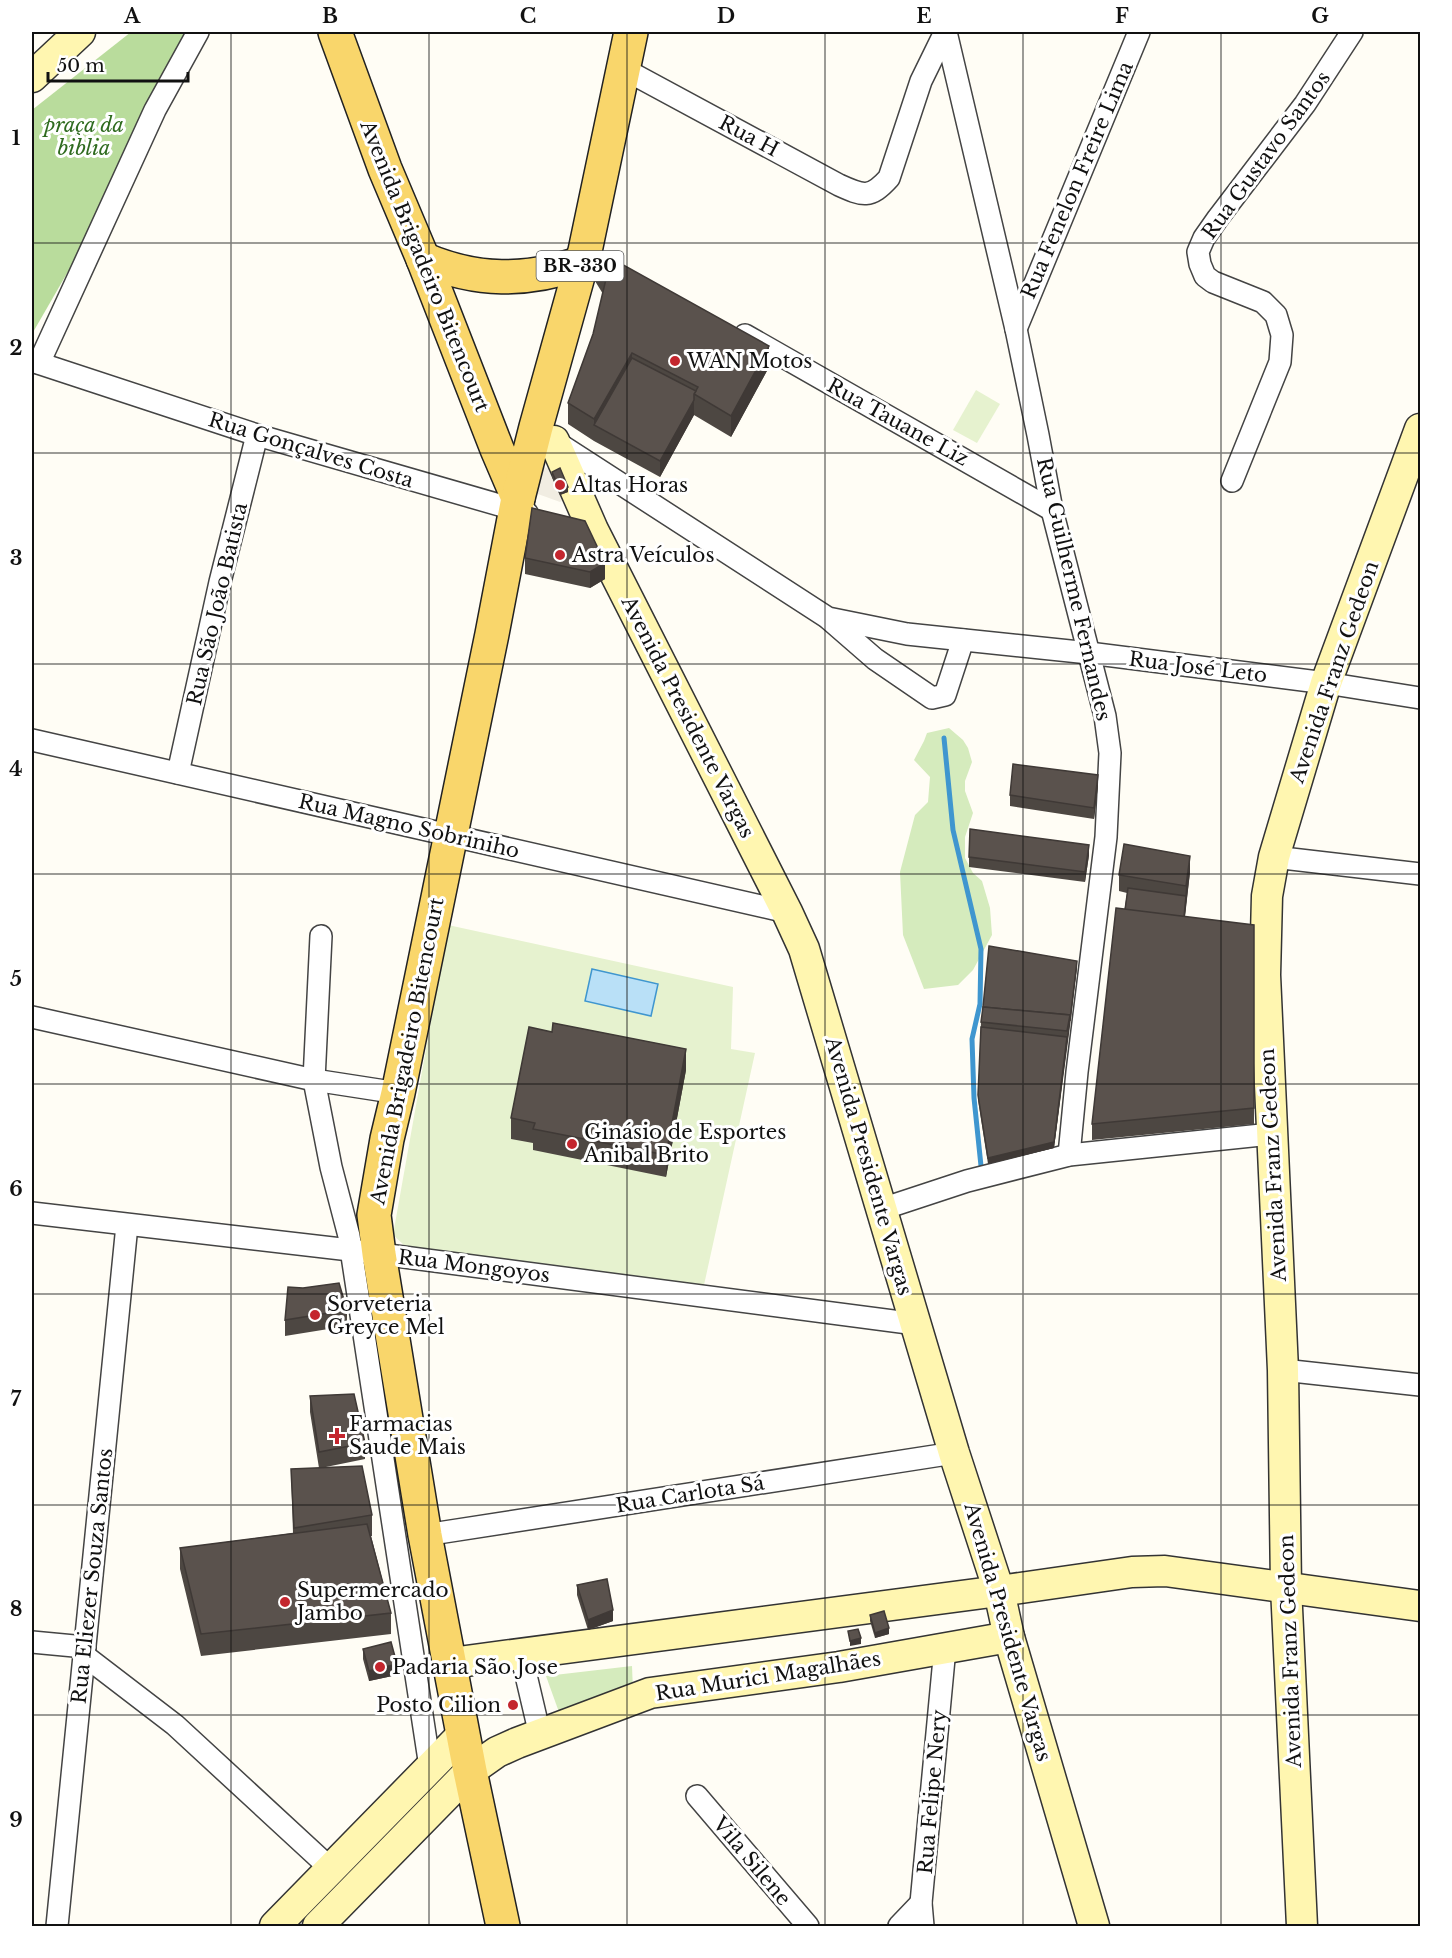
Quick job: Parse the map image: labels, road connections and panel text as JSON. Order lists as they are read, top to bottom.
{
  "streets": {
    "main road": ["Avenida Brigadeiro Bitencourt", "BR-330"],
    "street": [
      "Rua H",
      "Rua Gustavo Santos",
      "Rua Fenelon Freire Lima",
      "Rua Tauane Liz",
      "Rua Gonçalves Costa",
      "Rua Guilherme Fernandes",
      "Rua São João Batista",
      "Rua José Leto",
      "Avenida Franz Gedeon",
      "Avenida Presidente Vargas",
      "Rua Magno Sobriniho",
      "Rua Mongoyos",
      "Rua Carlota Sá",
      "Rua Eliezer Souza Santos",
      "Rua Murici Magalhães",
      "Rua Felipe Nery",
      "Vila Silene"
    ]
  },
  "crossings": [
    ["Rua H", "BR-330"],
    ["Rua H", "Rua Guilherme Fernandes"],
    ["Rua Fenelon Freire Lima", "Rua Guilherme Fernandes"],
    ["Avenida Brigadeiro Bitencourt", "BR-330"],
    ["Avenida Brigadeiro Bitencourt", "Rua Gonçalves Costa"],
    ["Avenida Brigadeiro Bitencourt", "Rua Magno Sobriniho"],
    ["Avenida Brigadeiro Bitencourt", "Rua Mongoyos"],
    ["Avenida Brigadeiro Bitencourt", "Rua Carlota Sá"],
    ["Avenida Brigadeiro Bitencourt", "Rua Murici Magalhães"],
    ["BR-330", "Rua Gonçalves Costa"],
    ["BR-330", "Rua José Leto"],
    ["BR-330", "Avenida Presidente Vargas"],
    ["Rua Tauane Liz", "Rua Guilherme Fernandes"],
    ["Rua Gonçalves Costa", "Rua São João Batista"],
    ["Rua Guilherme Fernandes", "Rua José Leto"],
    ["Rua São João Batista", "Rua Magno Sobriniho"],
    ["Rua José Leto", "Avenida Franz Gedeon"],
    ["Rua José Leto", "Avenida Presidente Vargas"],
    ["Avenida Presidente Vargas", "Rua Magno Sobriniho"],
    ["Avenida Presidente Vargas", "Rua Mongoyos"],
    ["Avenida Presidente Vargas", "Rua Carlota Sá"],
    ["Avenida Presidente Vargas", "Rua Murici Magalhães"],
    ["Rua Mongoyos", "Rua Eliezer Souza Santos"],
    ["Rua Murici Magalhães", "Rua Felipe Nery"]
  ],
  "parks": ["praça da biblia"],
  "places": {
    "other": [
      "WAN Motos",
      "Altas Horas",
      "Astra Veículos",
      "Ginásio de Esportes Anibal Brito",
      "Sorveteria Greyce Mel",
      "Supermercado Jambo",
      "Padaria São Jose",
      "Posto Cilion"
    ],
    "health": ["Farmacias Saude Mais"]
  },
  "scale_bar": "50 m",
  "grid": {
    "columns": [
      "A",
      "B",
      "C",
      "D",
      "E",
      "F",
      "G"
    ],
    "rows": [
      "1",
      "2",
      "3",
      "4",
      "5",
      "6",
      "7",
      "8",
      "9"
    ]
  }
}
